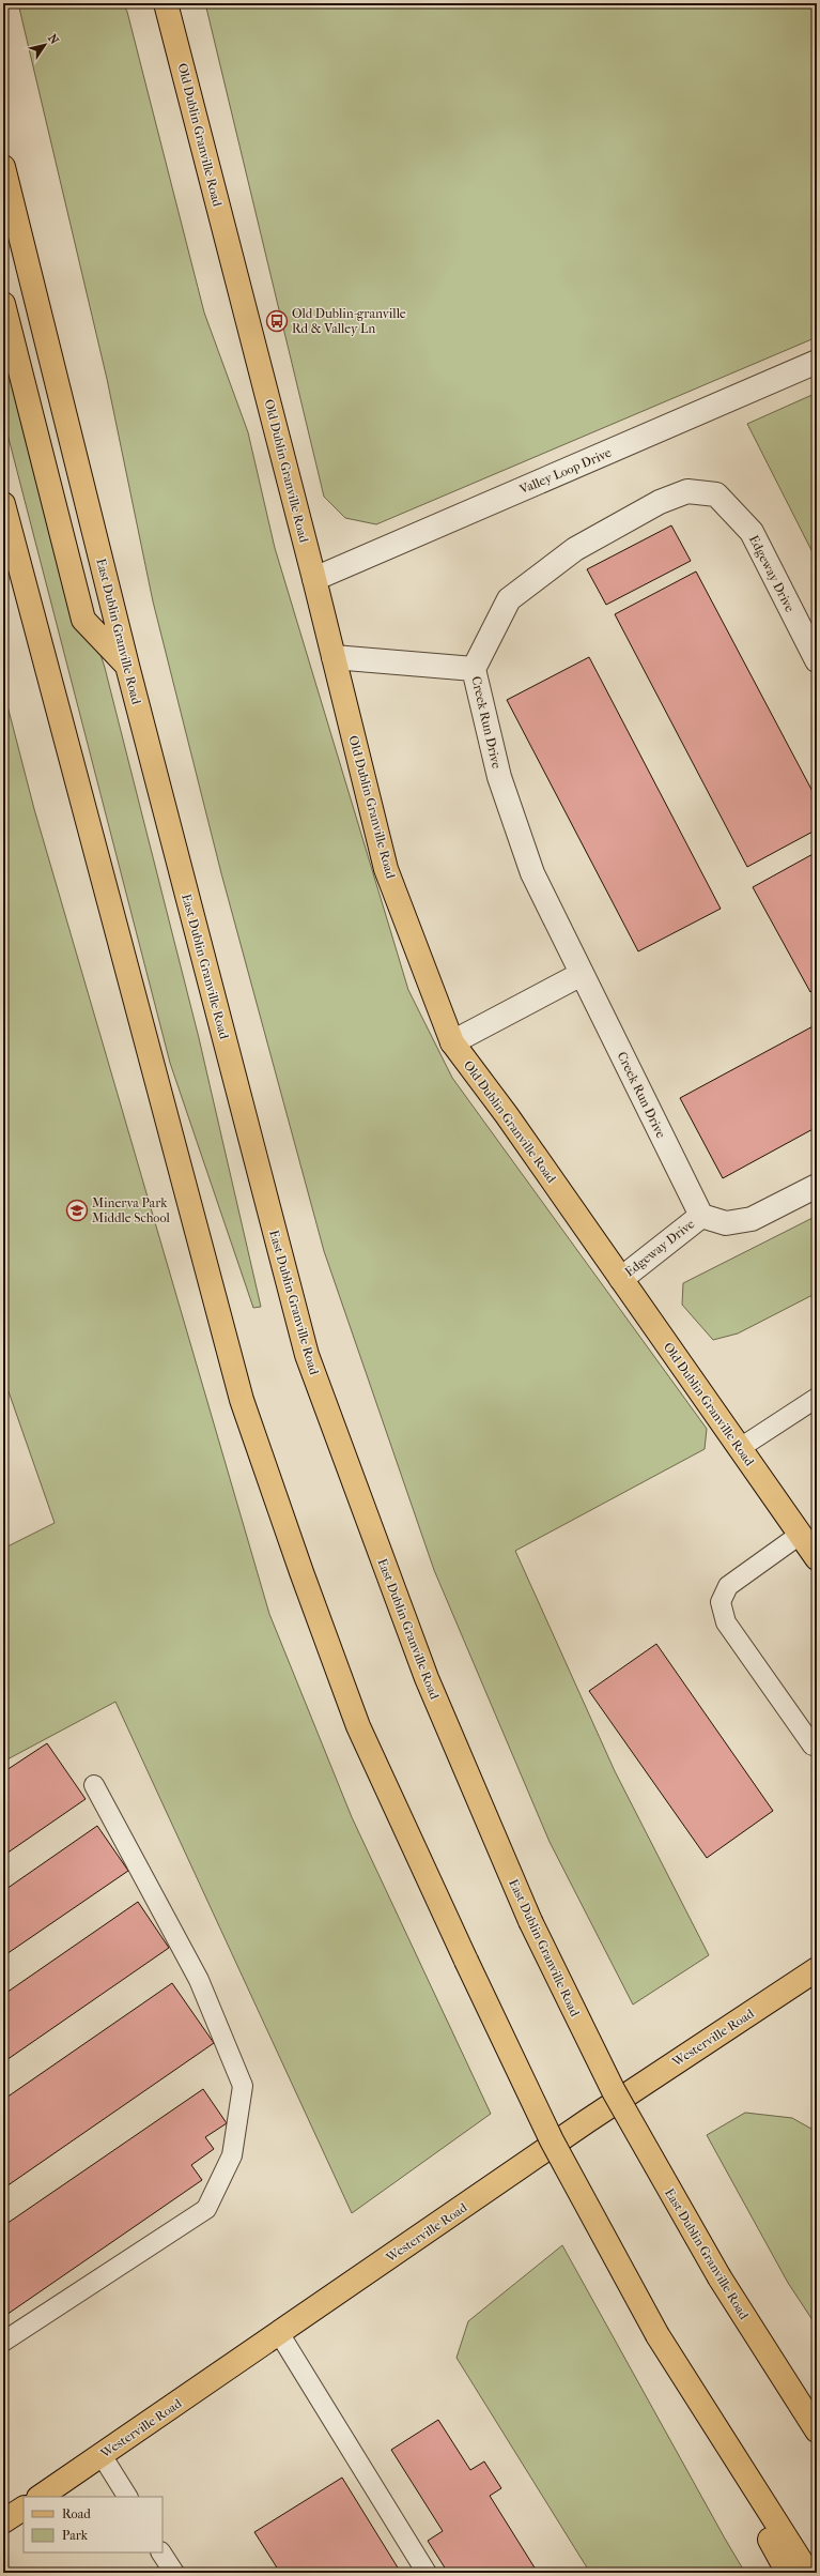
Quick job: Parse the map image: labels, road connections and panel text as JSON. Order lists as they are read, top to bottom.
{
  "streets": {
    "main road": ["Old Dublin Granville Road", "East Dublin Granville Road", "Westerville Road"],
    "street": ["Valley Loop Drive", "Edgeway Drive", "Creek Run Drive"]
  },
  "crossings": [
    ["Old Dublin Granville Road", "Valley Loop Drive"],
    ["Old Dublin Granville Road", "Edgeway Drive"],
    ["Edgeway Drive", "Creek Run Drive"]
  ],
  "places": {
    "bus stop": ["Old Dublin-granville Rd & Valley Ln"],
    "school or university": ["Minerva Park Middle School"]
  },
  "legend": ["Road", "Park"],
  "north": "top right"
}
